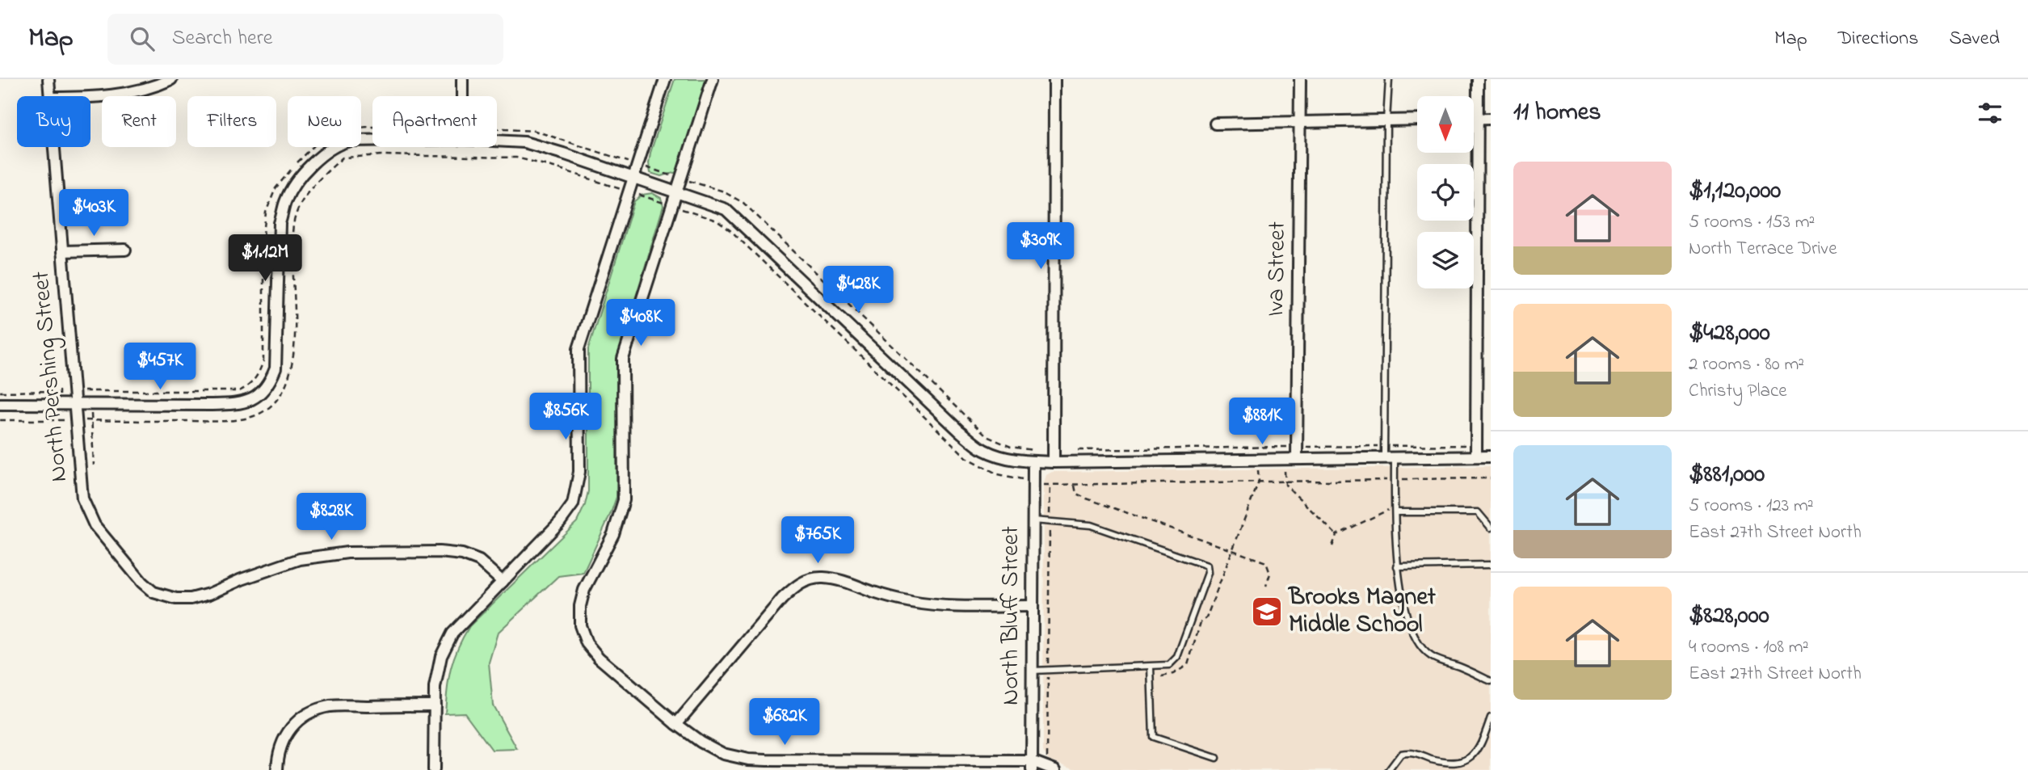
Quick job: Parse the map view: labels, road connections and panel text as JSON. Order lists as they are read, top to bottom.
{
  "streets": {
    "street": ["Iva Street", "North Pershing Street", "North Bluff Street"]
  },
  "places": {
    "school or university": ["Brooks Magnet Middle School"]
  },
  "north": "bottom",
  "page": {
    "header": "Map",
    "search": "Search here",
    "nav": ["Map", "Directions", "Saved"],
    "heading": "11 homes",
    "chip": [
      "Buy",
      "Rent",
      "Filters",
      "New",
      "Apartment"
    ],
    "list": [
      {
        "name": "$1,120,000",
        "note": "5 rooms · 153 m² · North Terrace Drive"
      },
      {
        "name": "$428,000",
        "note": "2 rooms · 80 m² · Christy Place"
      },
      {
        "name": "$881,000",
        "note": "5 rooms · 123 m² · East 27th Street North"
      },
      {
        "name": "$828,000",
        "note": "4 rooms · 108 m² · East 27th Street North"
      }
    ],
    "price": [
      "$403K",
      "$309K",
      "$1.12M",
      "$428K",
      "$408K",
      "$457K",
      "$856K",
      "$881K",
      "$828K",
      "$765K",
      "$682K"
    ]
  }
}
